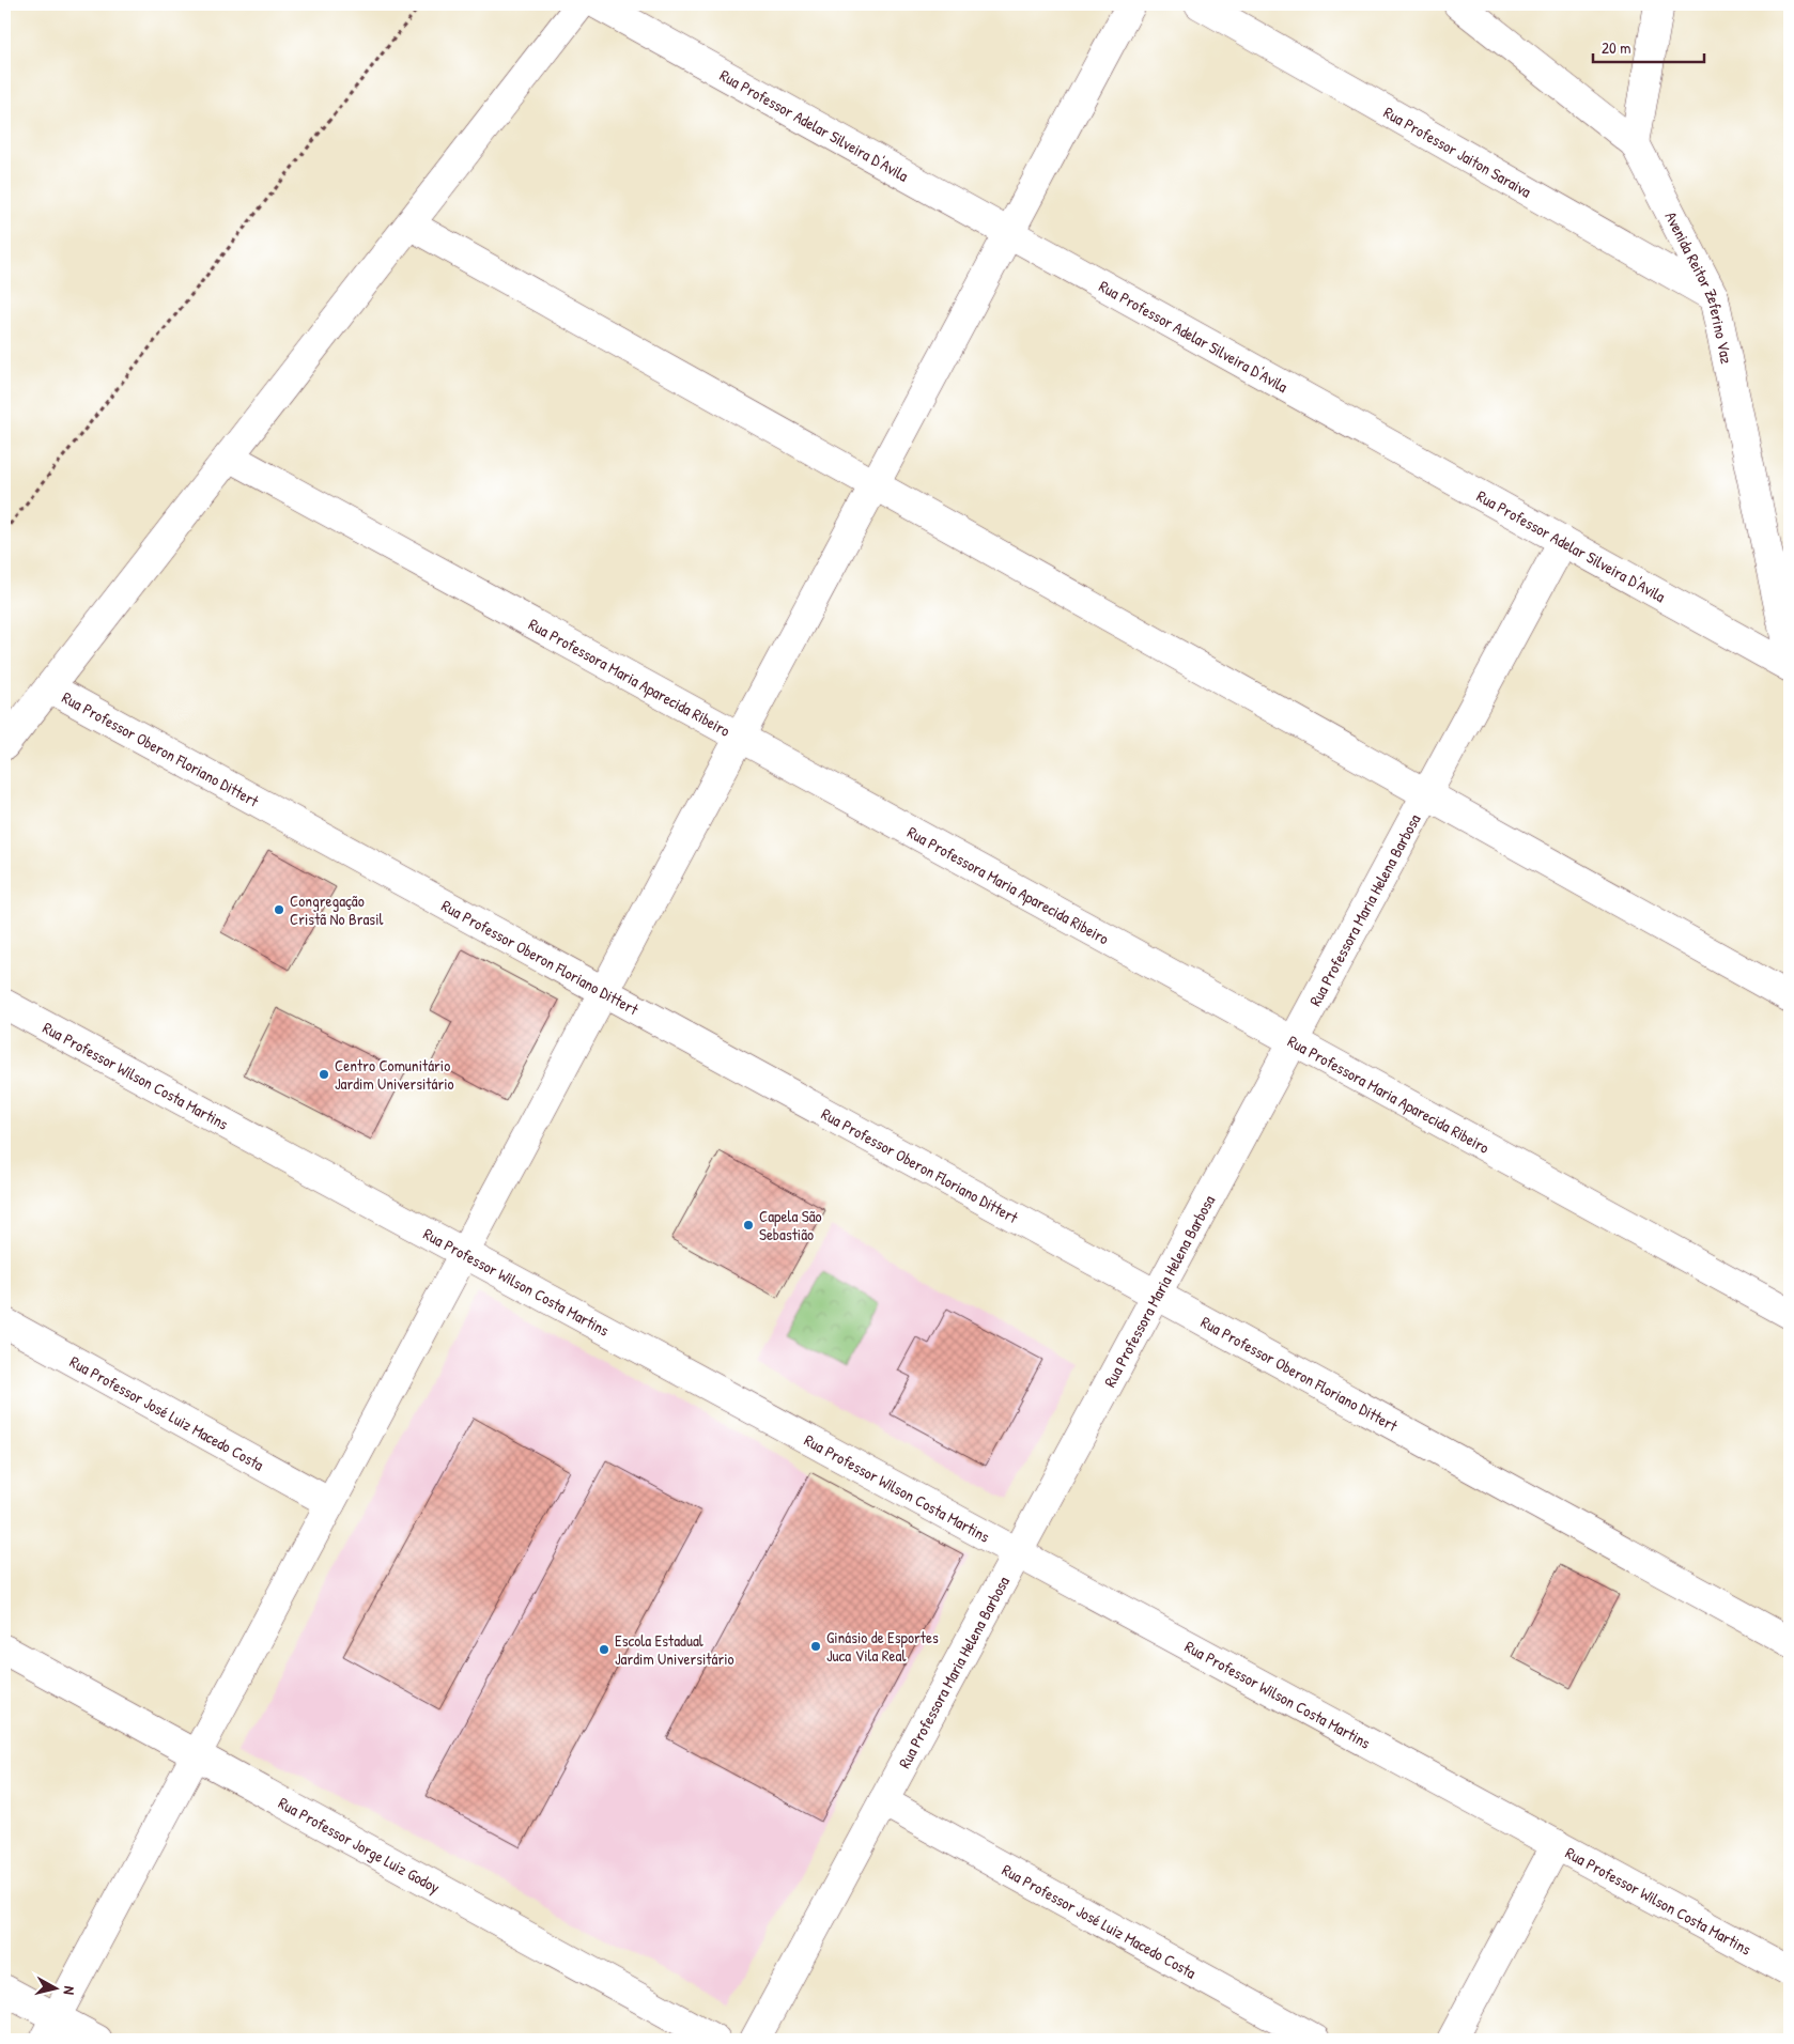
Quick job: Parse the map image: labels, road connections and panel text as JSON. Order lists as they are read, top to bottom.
{
  "streets": {
    "street": [
      "Rua Professor Adelar Silveira D'Avila",
      "Rua Professor Jaiton Saraiva",
      "Avenida Reitor Zeferino Vaz",
      "Rua Professora Maria Aparecida Ribeiro",
      "Rua Professor Oberon Floriano Dittert",
      "Rua Professora Maria Helena Barbosa",
      "Rua Professor Wilson Costa Martins",
      "Rua Professor José Luiz Macedo Costa",
      "Rua Professor Jorge Luiz Godoy"
    ]
  },
  "crossings": [
    ["Rua Professor Adelar Silveira D'Avila", "Rua Professora Maria Helena Barbosa"],
    ["Rua Professor Jaiton Saraiva", "Avenida Reitor Zeferino Vaz"],
    ["Rua Professora Maria Aparecida Ribeiro", "Rua Professora Maria Helena Barbosa"],
    ["Rua Professor Oberon Floriano Dittert", "Rua Professora Maria Helena Barbosa"],
    ["Rua Professora Maria Helena Barbosa", "Rua Professor Wilson Costa Martins"],
    ["Rua Professora Maria Helena Barbosa", "Rua Professor José Luiz Macedo Costa"]
  ],
  "places": [
    "Congregação Cristã No Brasil",
    "Centro Comunitário Jardim Universitário",
    "Capela São Sebastião",
    "Ginásio de Esportes Juca Vila Real",
    "Escola Estadual Jardim Universitário"
  ],
  "scale_bar": "20 m",
  "north": "right"
}
